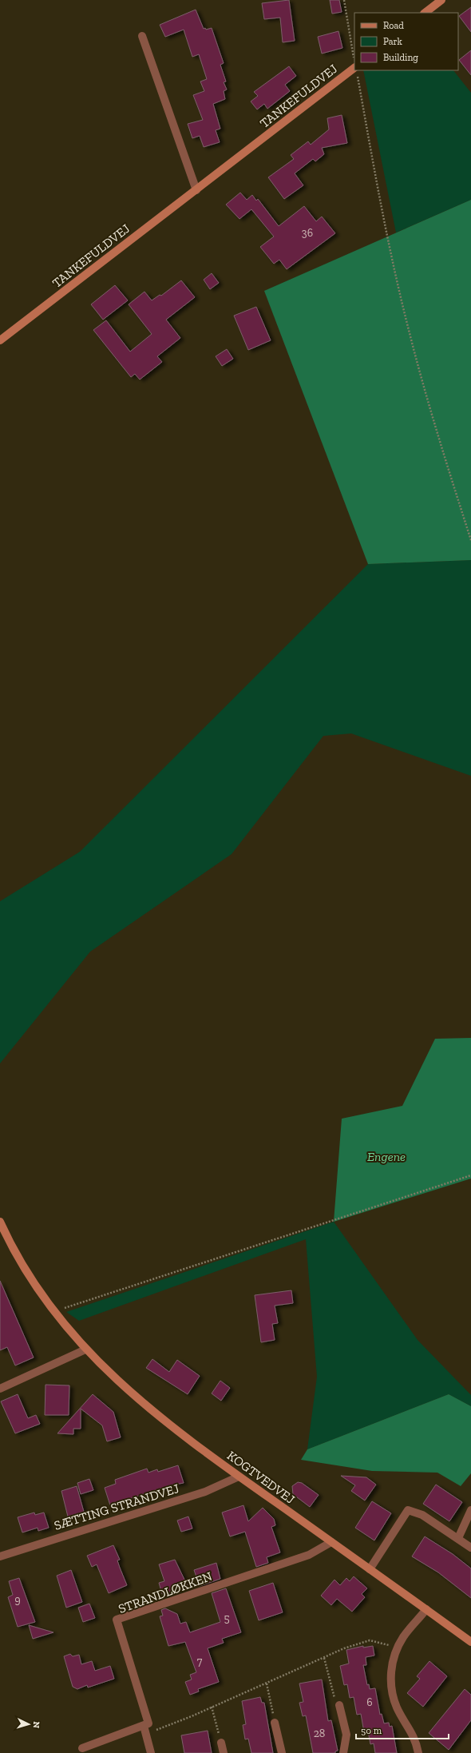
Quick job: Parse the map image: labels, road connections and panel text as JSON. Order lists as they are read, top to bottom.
{
  "streets": {
    "street": [
      "TANKEFULDVEJ",
      "KOGTVEDVEJ",
      "SÆTTING STRANDVEJ",
      "STRANDLØKKEN"
    ]
  },
  "crossings": [
    ["KOGTVEDVEJ", "SÆTTING STRANDVEJ"],
    ["KOGTVEDVEJ", "STRANDLØKKEN"]
  ],
  "parks": ["Engene"],
  "house_numbers": [
    "36",
    "9",
    "5",
    "7",
    "6",
    "28"
  ],
  "legend": ["Road", "Park", "Building"],
  "scale_bar": "50 m",
  "north": "right"
}
